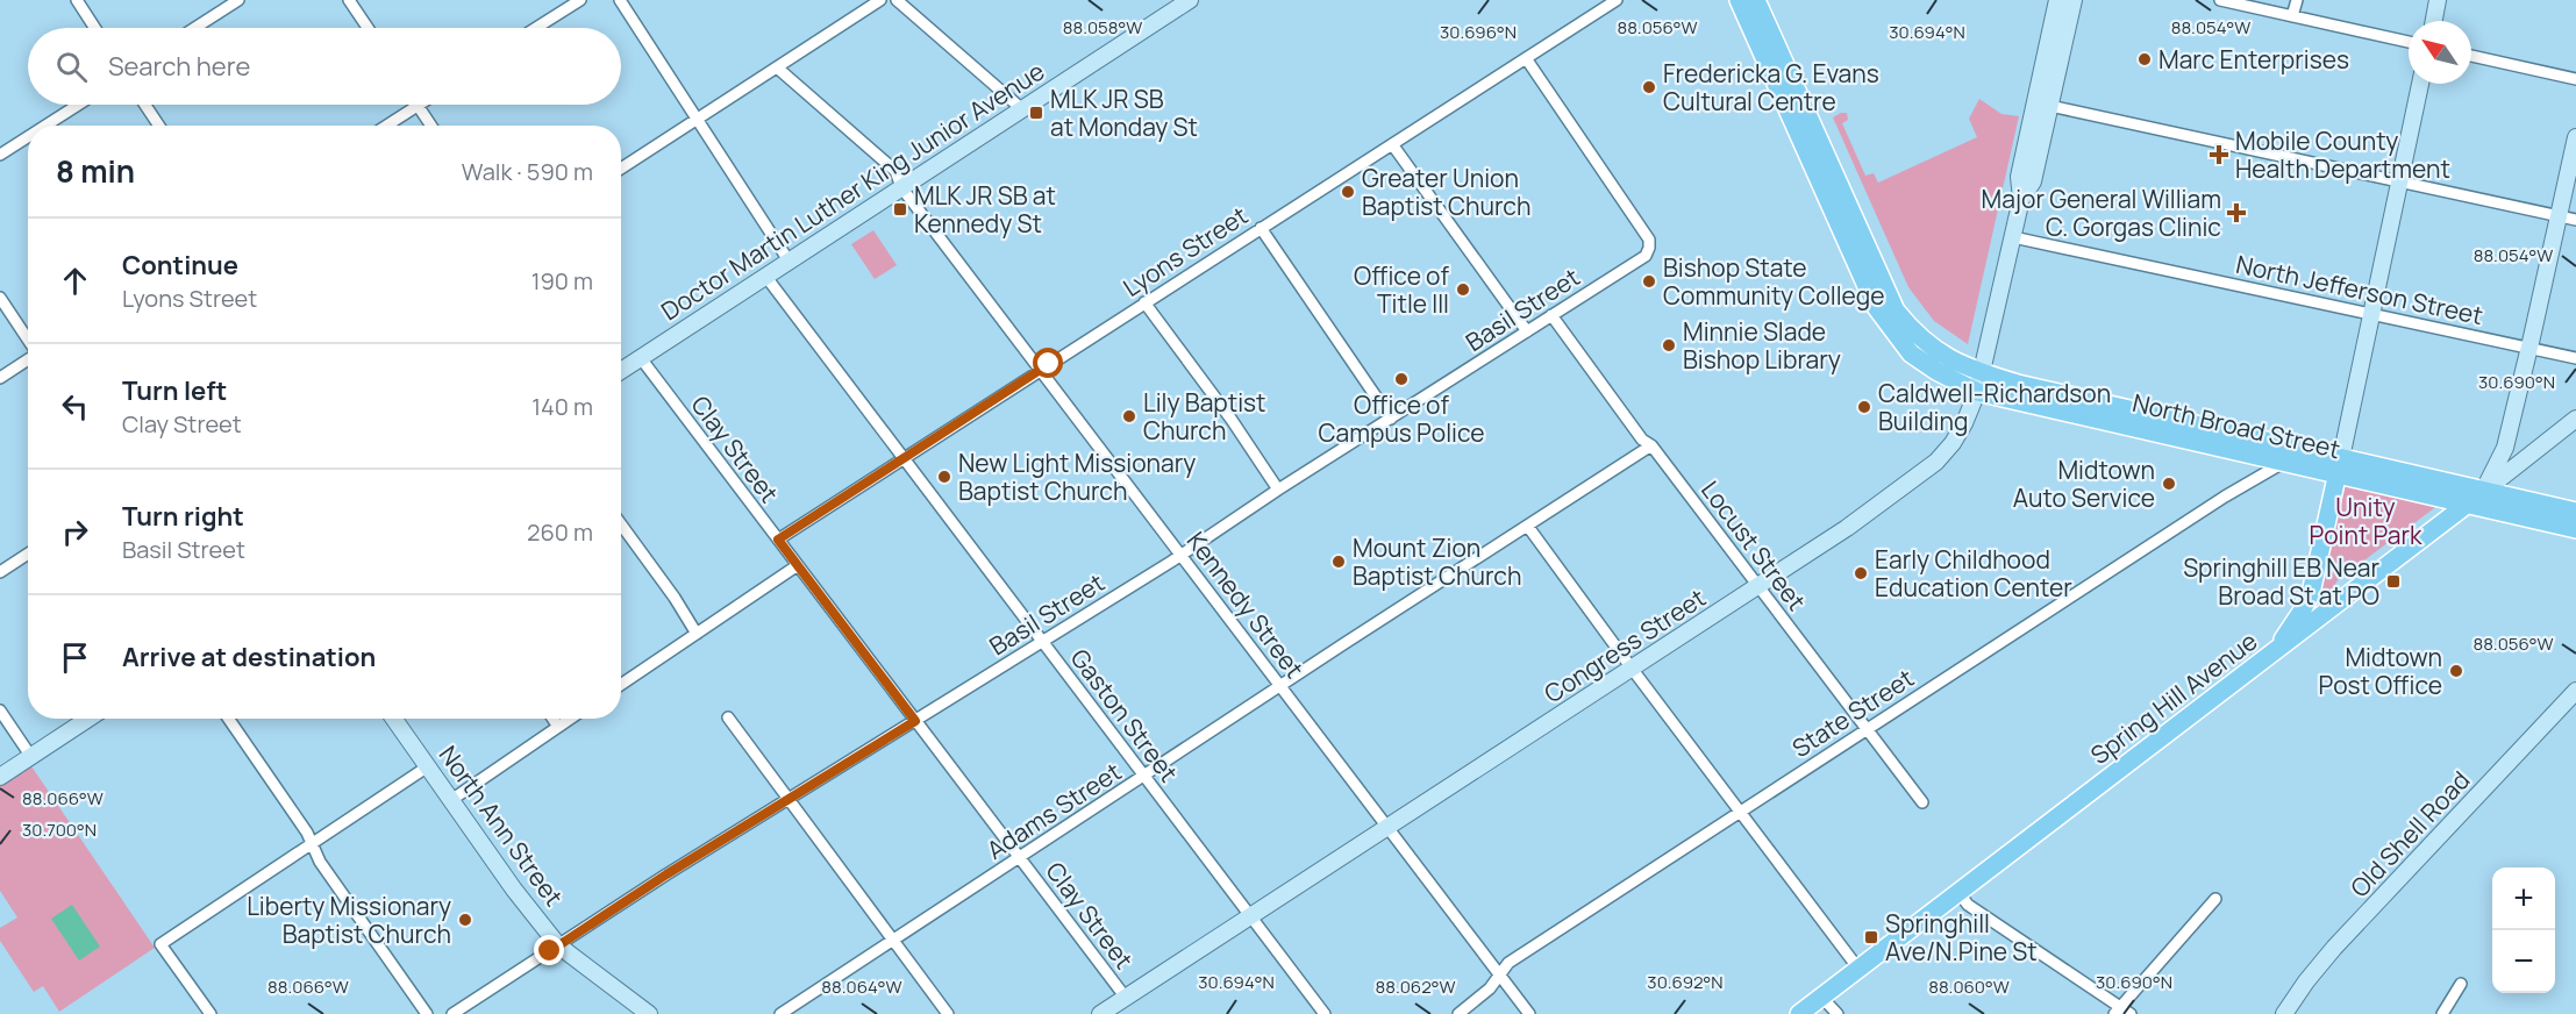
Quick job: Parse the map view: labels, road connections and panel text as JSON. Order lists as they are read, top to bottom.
{
  "streets": {
    "main road": ["North Broad Street", "Spring Hill Avenue"],
    "street": [
      "Doctor Martin Luther King Junior Avenue",
      "Lyons Street",
      "North Jefferson Street",
      "Basil Street",
      "Clay Street",
      "Locust Street",
      "Kennedy Street",
      "Congress Street",
      "State Street",
      "Gaston Street",
      "Adams Street",
      "North Ann Street",
      "Old Shell Road"
    ]
  },
  "crossings": [
    ["Doctor Martin Luther King Junior Avenue", "Clay Street"],
    ["Doctor Martin Luther King Junior Avenue", "Kennedy Street"],
    ["Doctor Martin Luther King Junior Avenue", "Gaston Street"],
    ["Lyons Street", "Basil Street"],
    ["Lyons Street", "Clay Street"],
    ["Lyons Street", "Kennedy Street"],
    ["Lyons Street", "Gaston Street"],
    ["North Jefferson Street", "Congress Street"],
    ["Basil Street", "Clay Street"],
    ["Basil Street", "Locust Street"],
    ["Basil Street", "Kennedy Street"],
    ["Basil Street", "Gaston Street"],
    ["Basil Street", "North Ann Street"],
    ["North Broad Street", "Congress Street"],
    ["North Broad Street", "Spring Hill Avenue"],
    ["North Broad Street", "State Street"],
    ["Clay Street", "Congress Street"],
    ["Clay Street", "Adams Street"],
    ["Locust Street", "Congress Street"],
    ["Locust Street", "State Street"],
    ["Kennedy Street", "Congress Street"],
    ["Kennedy Street", "State Street"],
    ["Kennedy Street", "Adams Street"],
    ["Congress Street", "Gaston Street"],
    ["Gaston Street", "Adams Street"]
  ],
  "parks": ["Unity Point Park"],
  "places": {
    "other": [
      "Marc Enterprises",
      "Fredericka G. Evans Cultural Centre",
      "Greater Union Baptist Church",
      "Bishop State Community College",
      "Office of Title III",
      "Minnie Slade Bishop Library",
      "Office of Campus Police",
      "Caldwell-Richardson Building",
      "Lily Baptist Church",
      "New Light Missionary Baptist Church",
      "Midtown Auto Service",
      "Mount Zion Baptist Church",
      "Early Childhood Education Center",
      "Midtown Post Office",
      "Liberty Missionary Baptist Church"
    ],
    "transit": [
      "MLK JR SB at Monday St",
      "MLK JR SB at Kennedy St",
      "Springhill EB Near Broad St at PO",
      "Springhill Ave/N.Pine St"
    ],
    "health": ["Mobile County Health Department", "Major General William C. Gorgas Clinic"]
  },
  "north": "top left",
  "page": {
    "search": "Search here",
    "heading": ["8 min", "Walk · 590 m"],
    "list": [
      ["Continue", "Lyons Street", "190 m"],
      ["Turn left", "Clay Street", "140 m"],
      ["Turn right", "Basil Street", "260 m"],
      "Arrive at destination"
    ],
    "map_buttons": ["+", "−"]
  },
  "coordinates": [
    "88.058°W",
    "88.056°W",
    "88.054°W",
    "30.696°N",
    "30.694°N",
    "30.690°N",
    "88.066°W",
    "30.700°N",
    "30.692°N",
    "88.064°W",
    "88.062°W",
    "88.060°W"
  ]
}
